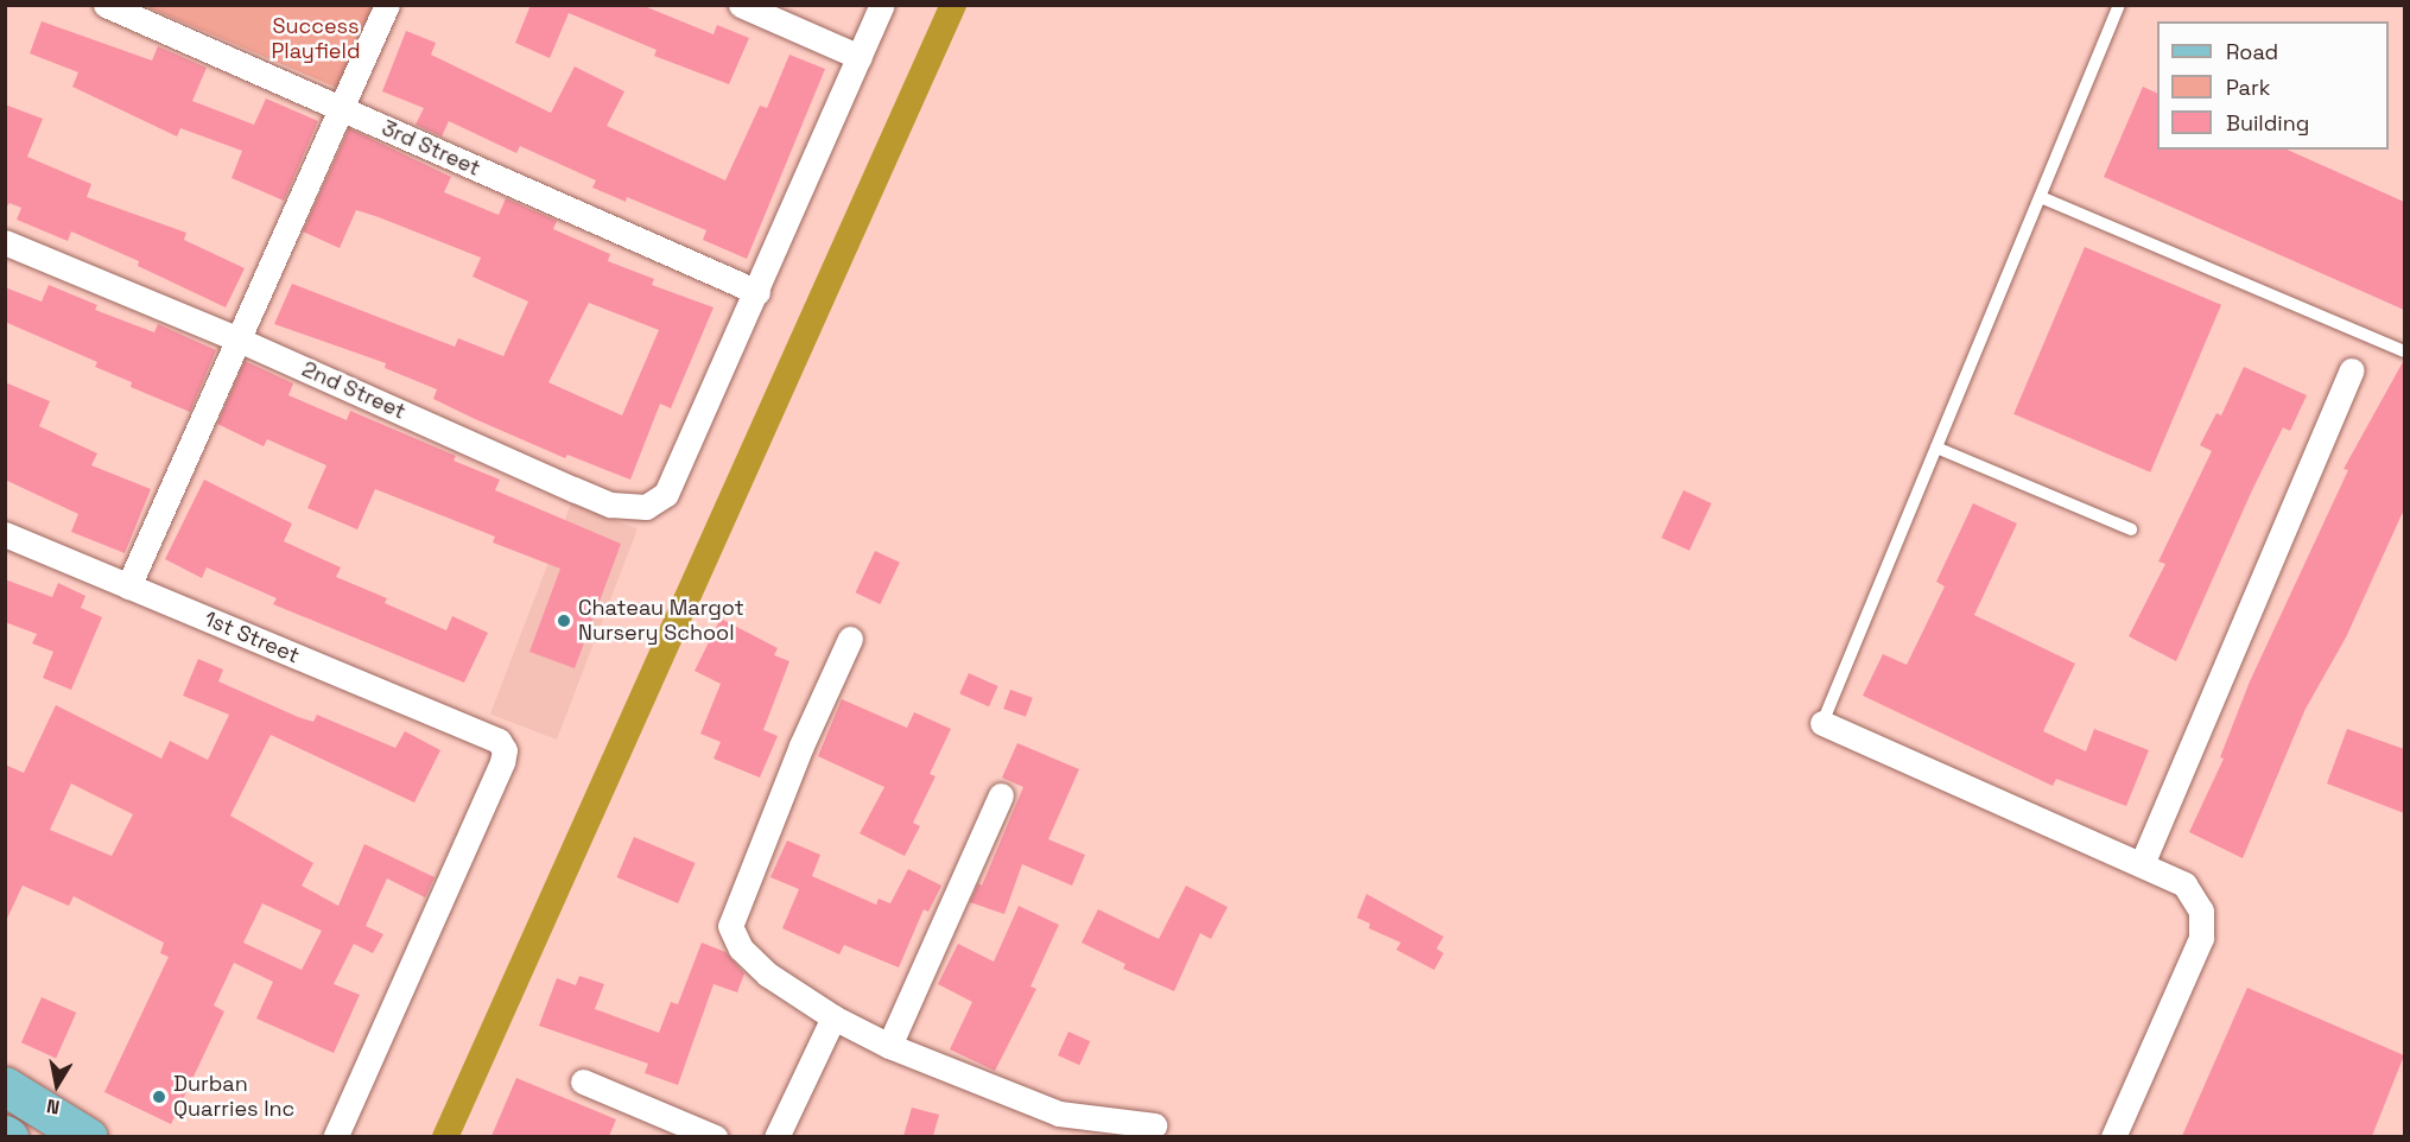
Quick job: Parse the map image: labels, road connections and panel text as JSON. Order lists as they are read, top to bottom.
{
  "streets": {
    "street": ["3rd Street", "2nd Street", "1st Street"]
  },
  "crossings": [
    ["3rd Street", "2nd Street"]
  ],
  "parks": ["Success Playfield"],
  "places": ["Chateau Margot Nursery School", "Durban Quarries Inc"],
  "legend": ["Road", "Park", "Building"],
  "north": "bottom"
}
